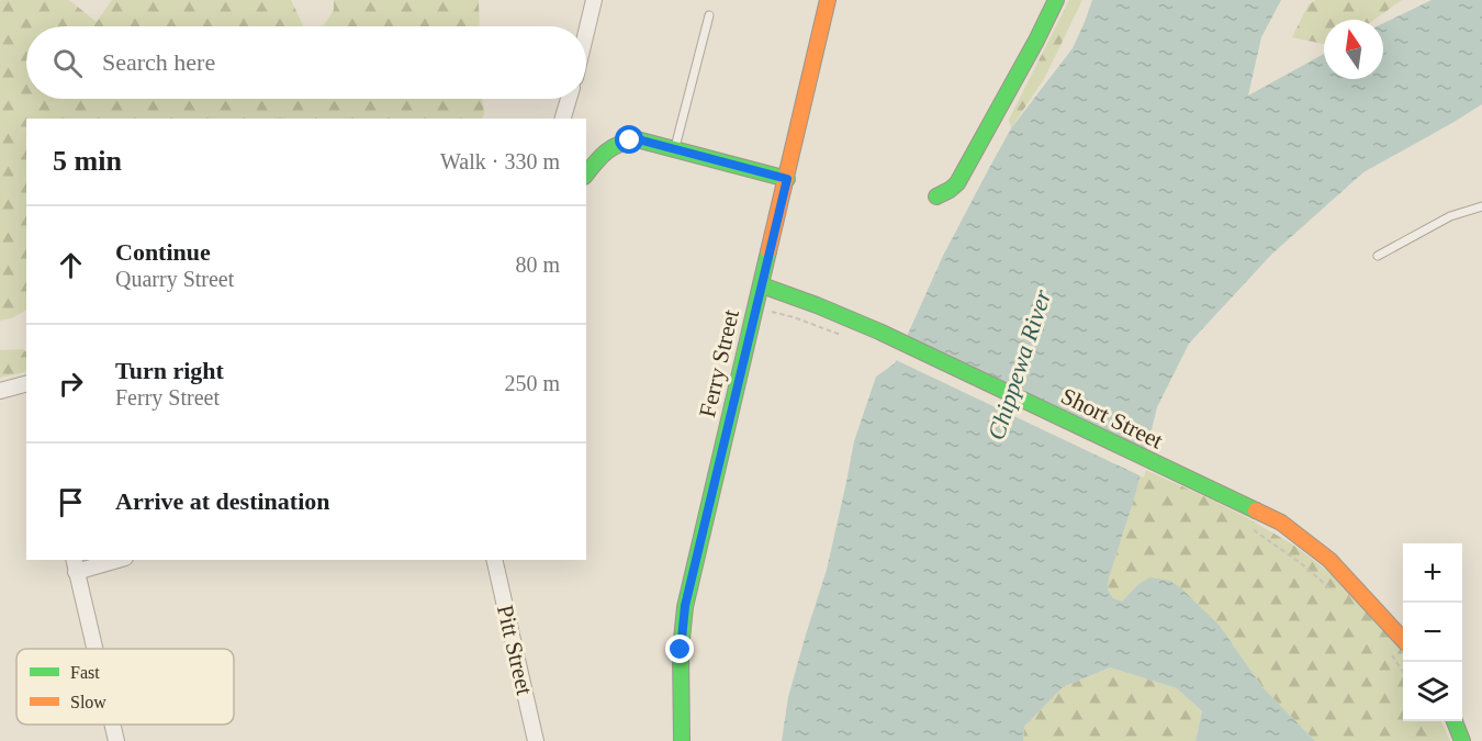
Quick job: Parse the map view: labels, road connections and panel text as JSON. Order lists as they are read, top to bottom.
{
  "streets": {
    "street": ["Ferry Street", "Short Street", "Pitt Street"]
  },
  "crossings": [
    ["Ferry Street", "Short Street"]
  ],
  "water": ["Chippewa River"],
  "legend": ["Fast", "Slow"],
  "north": "top",
  "page": {
    "search": "Search here",
    "heading": ["5 min", "Walk · 330 m"],
    "list": [
      ["Continue", "Quarry Street", "80 m"],
      ["Turn right", "Ferry Street", "250 m"],
      "Arrive at destination"
    ],
    "map_buttons": ["+", "−"]
  }
}
